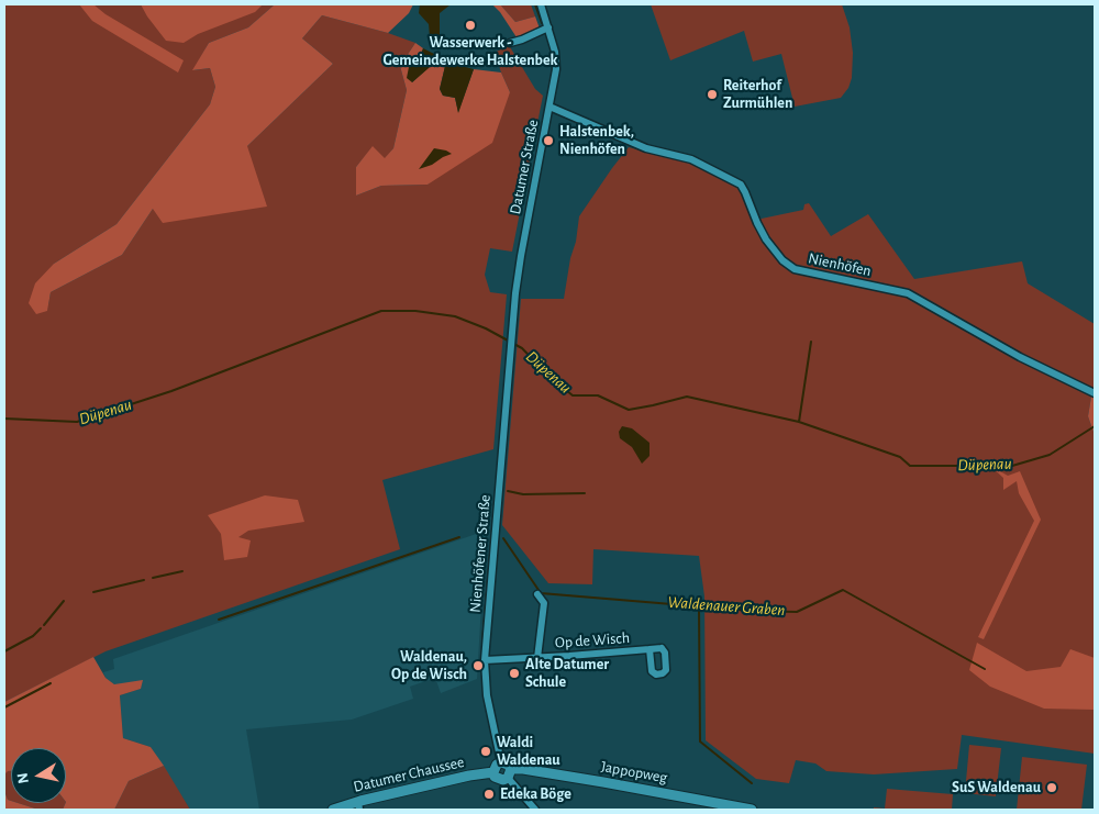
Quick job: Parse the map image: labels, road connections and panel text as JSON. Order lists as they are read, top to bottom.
{
  "streets": {
    "street": [
      "Datumer Straße",
      "Nienhöfen",
      "Nienhöfener Straße",
      "Op de Wisch",
      "Jappopweg",
      "Datumer Chaussee"
    ]
  },
  "crossings": [
    ["Datumer Straße", "Nienhöfen"],
    ["Datumer Straße", "Nienhöfener Straße"],
    ["Nienhöfener Straße", "Op de Wisch"],
    ["Nienhöfener Straße", "Jappopweg"],
    ["Nienhöfener Straße", "Datumer Chaussee"],
    ["Jappopweg", "Datumer Chaussee"]
  ],
  "water": ["Düpenau", "Waldenauer Graben"],
  "places": [
    "Wasserwerk - Gemeindewerke Halstenbek",
    "Reiterhof Zurmühlen",
    "Halstenbek, Nienhöfen",
    "Waldenau, Op de Wisch",
    "Alte Datumer Schule",
    "Waldi Waldenau",
    "SuS Waldenau",
    "Edeka Böge"
  ],
  "north": "left"
}
